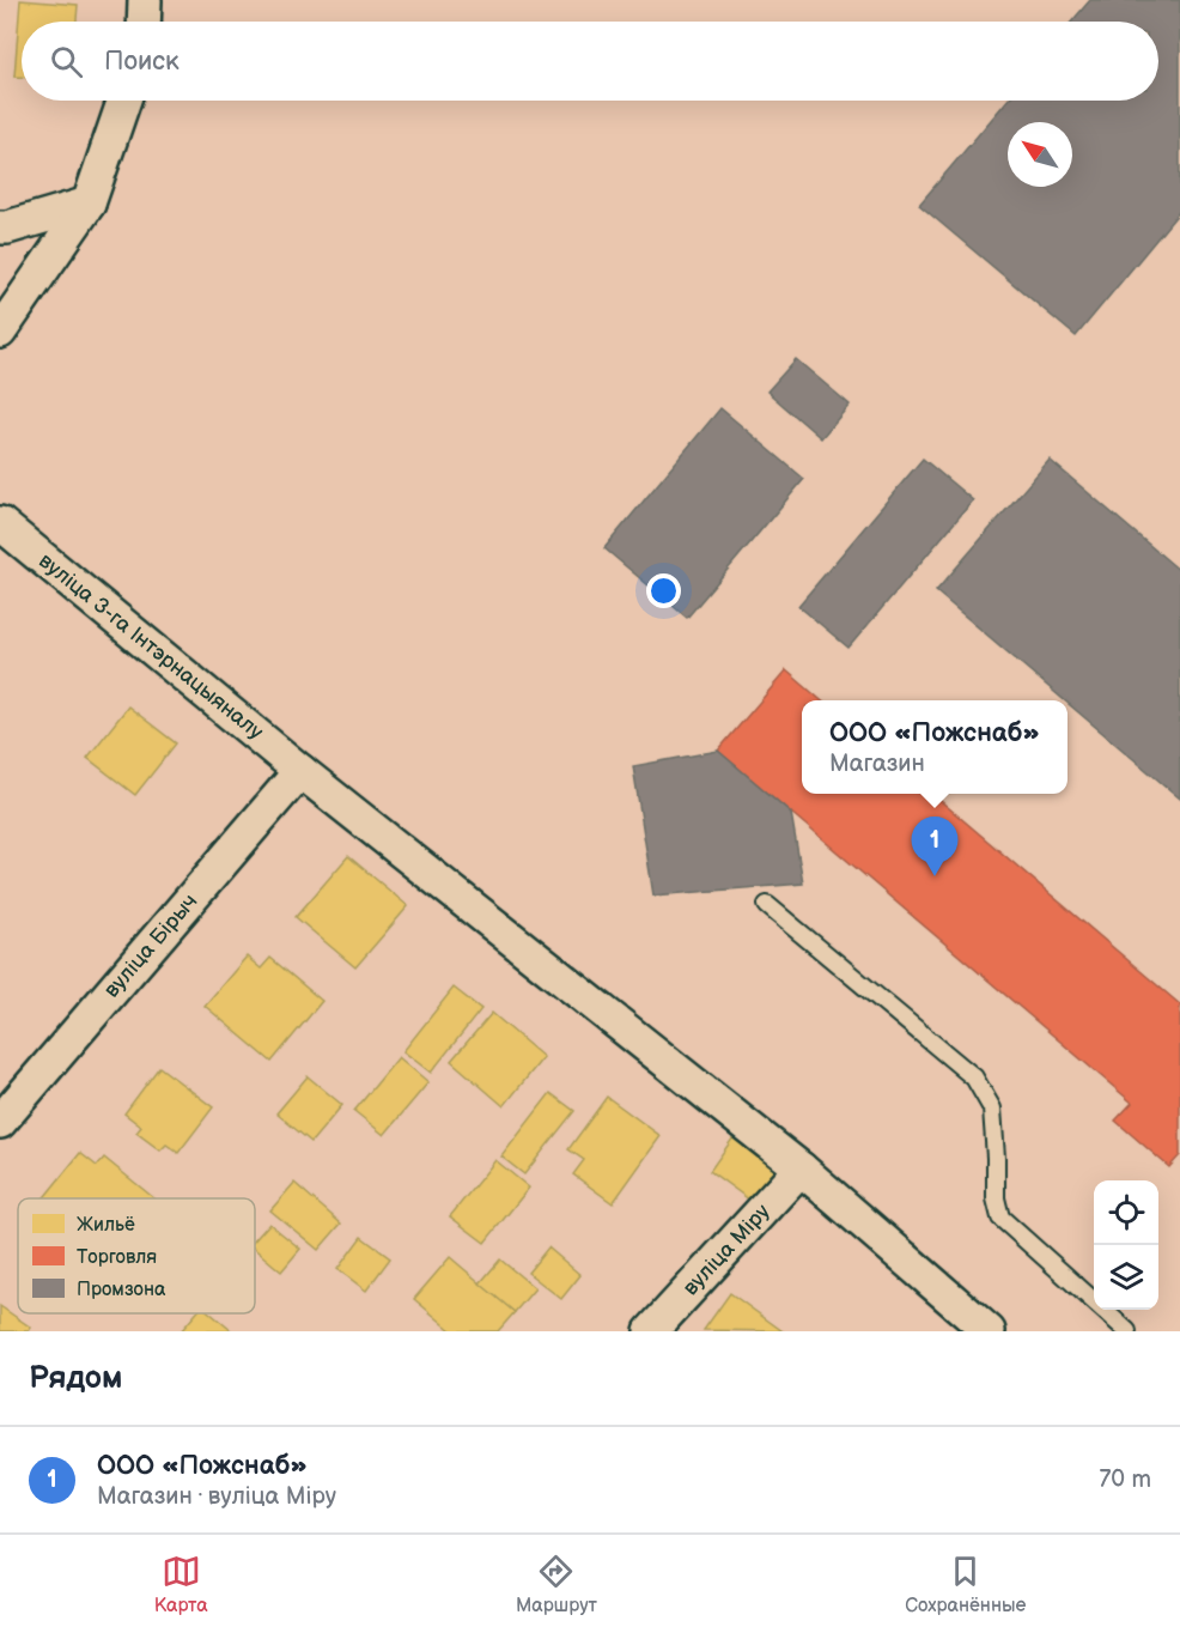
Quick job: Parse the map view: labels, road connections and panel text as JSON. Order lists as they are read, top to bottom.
{
  "streets": {
    "street": ["вуліца 3-га Інтэрнацыяналу", "вуліца Бірыч", "вуліца Міру"]
  },
  "crossings": [
    ["вуліца 3-га Інтэрнацыяналу", "вуліца Бірыч"],
    ["вуліца 3-га Інтэрнацыяналу", "вуліца Міру"]
  ],
  "legend": ["Жильё", "Торговля", "Промзона"],
  "north": "top left",
  "page": {
    "search": "Поиск",
    "popup": ["ООО «Пожснаб»", "Магазин"],
    "pins": "1",
    "heading": "Рядом",
    "list": [
      {
        "mark": "1",
        "name": "ООО «Пожснаб»",
        "note": "Магазин · вуліца Міру",
        "value": "70 m"
      }
    ],
    "nav": ["Карта", "Маршрут", "Сохранённые"]
  }
}
